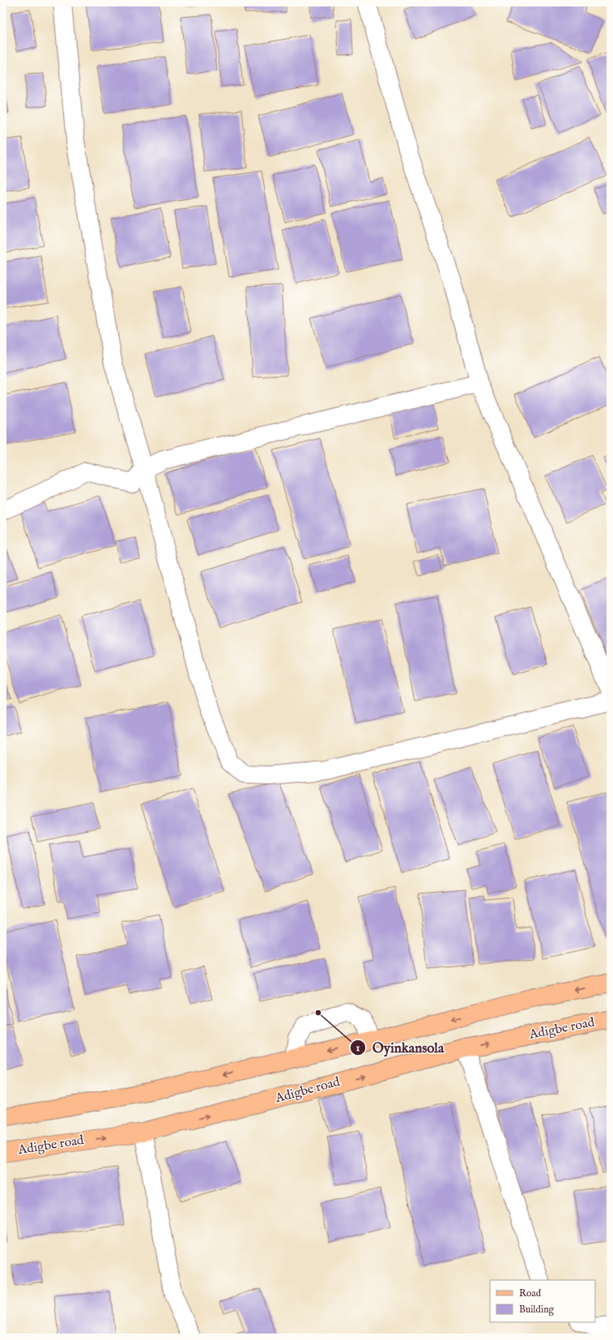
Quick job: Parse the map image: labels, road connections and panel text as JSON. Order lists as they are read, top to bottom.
{
  "streets": {
    "main road": ["Adigbe road"]
  },
  "places": ["Oyinkansola"],
  "legend": ["Road", "Building"]
}
